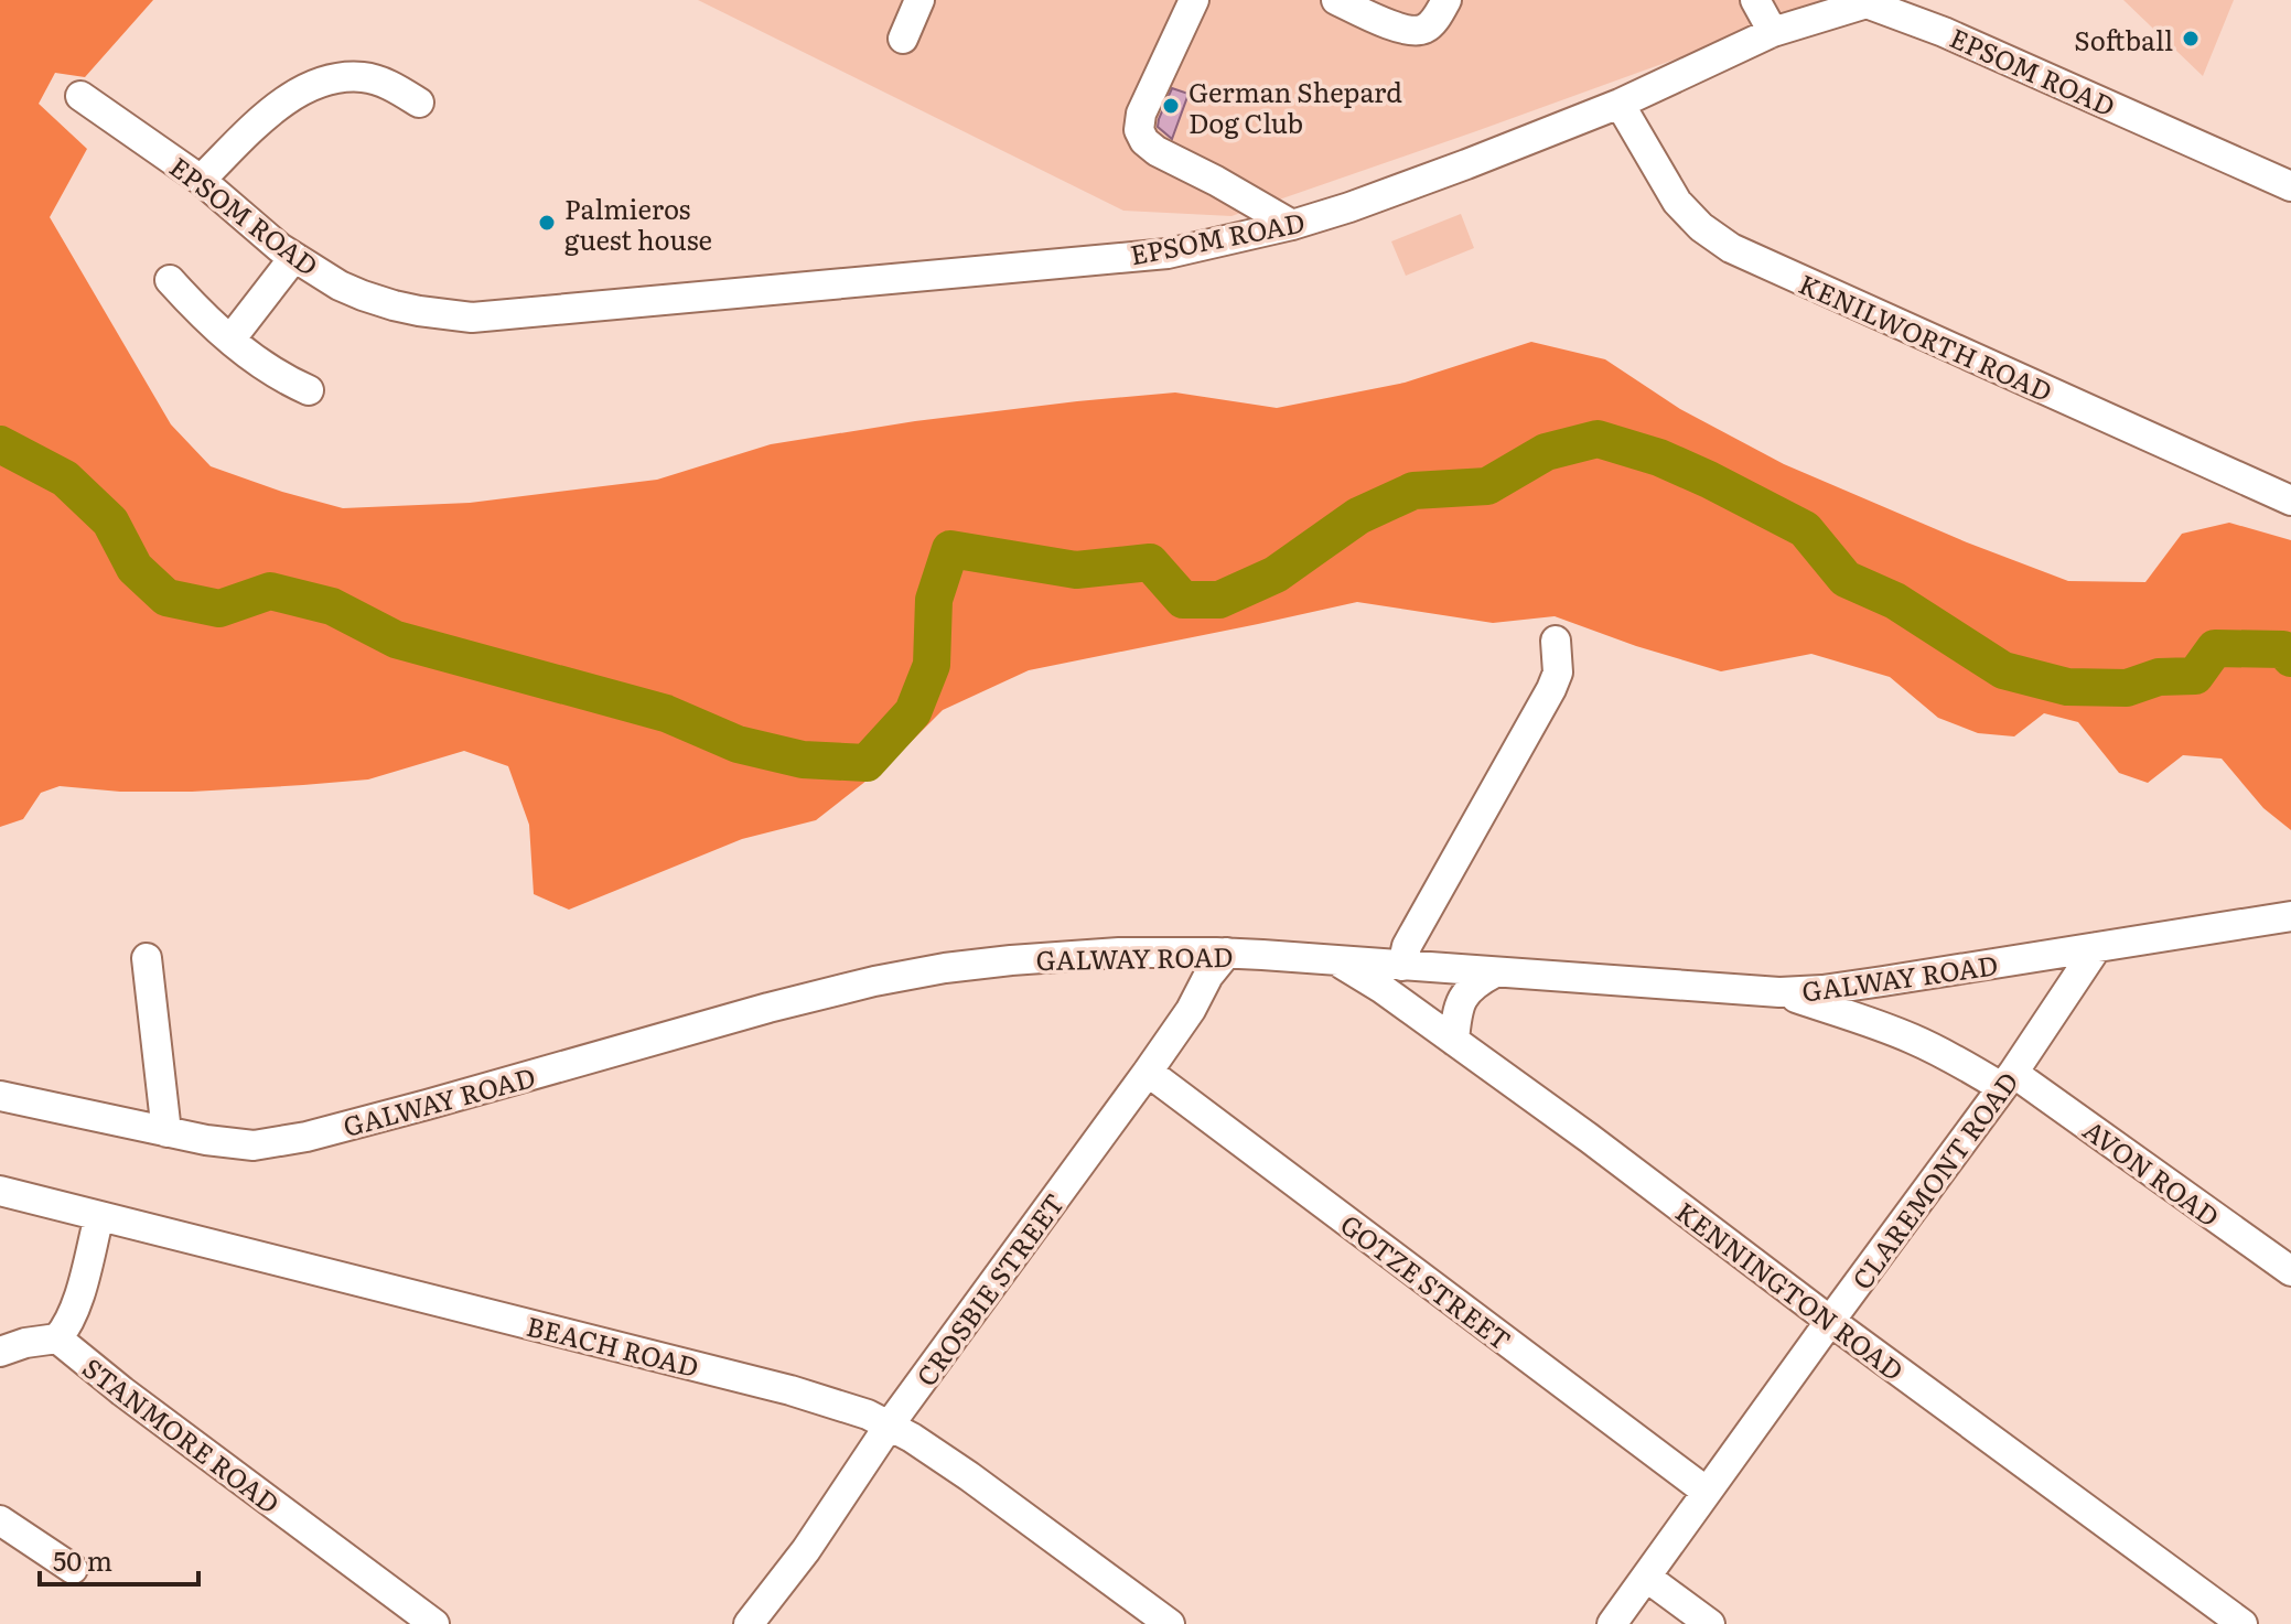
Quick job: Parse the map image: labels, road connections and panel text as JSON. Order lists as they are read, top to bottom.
{
  "streets": {
    "street": [
      "EPSOM ROAD",
      "KENILWORTH ROAD",
      "GALWAY ROAD",
      "AVON ROAD",
      "CLAREMONT ROAD",
      "GOTZE STREET",
      "CROSBIE STREET",
      "KENNINGTON ROAD",
      "BEACH ROAD",
      "STANMORE ROAD"
    ]
  },
  "crossings": [
    ["EPSOM ROAD", "KENILWORTH ROAD"],
    ["GALWAY ROAD", "AVON ROAD"],
    ["GALWAY ROAD", "CLAREMONT ROAD"],
    ["GALWAY ROAD", "CROSBIE STREET"],
    ["GALWAY ROAD", "KENNINGTON ROAD"],
    ["AVON ROAD", "CLAREMONT ROAD"],
    ["CLAREMONT ROAD", "GOTZE STREET"],
    ["CLAREMONT ROAD", "KENNINGTON ROAD"],
    ["GOTZE STREET", "CROSBIE STREET"],
    ["CROSBIE STREET", "BEACH ROAD"]
  ],
  "places": ["Softball", "German Shepard Dog Club", "Palmieros guest house"],
  "scale_bar": "50 m"
}
